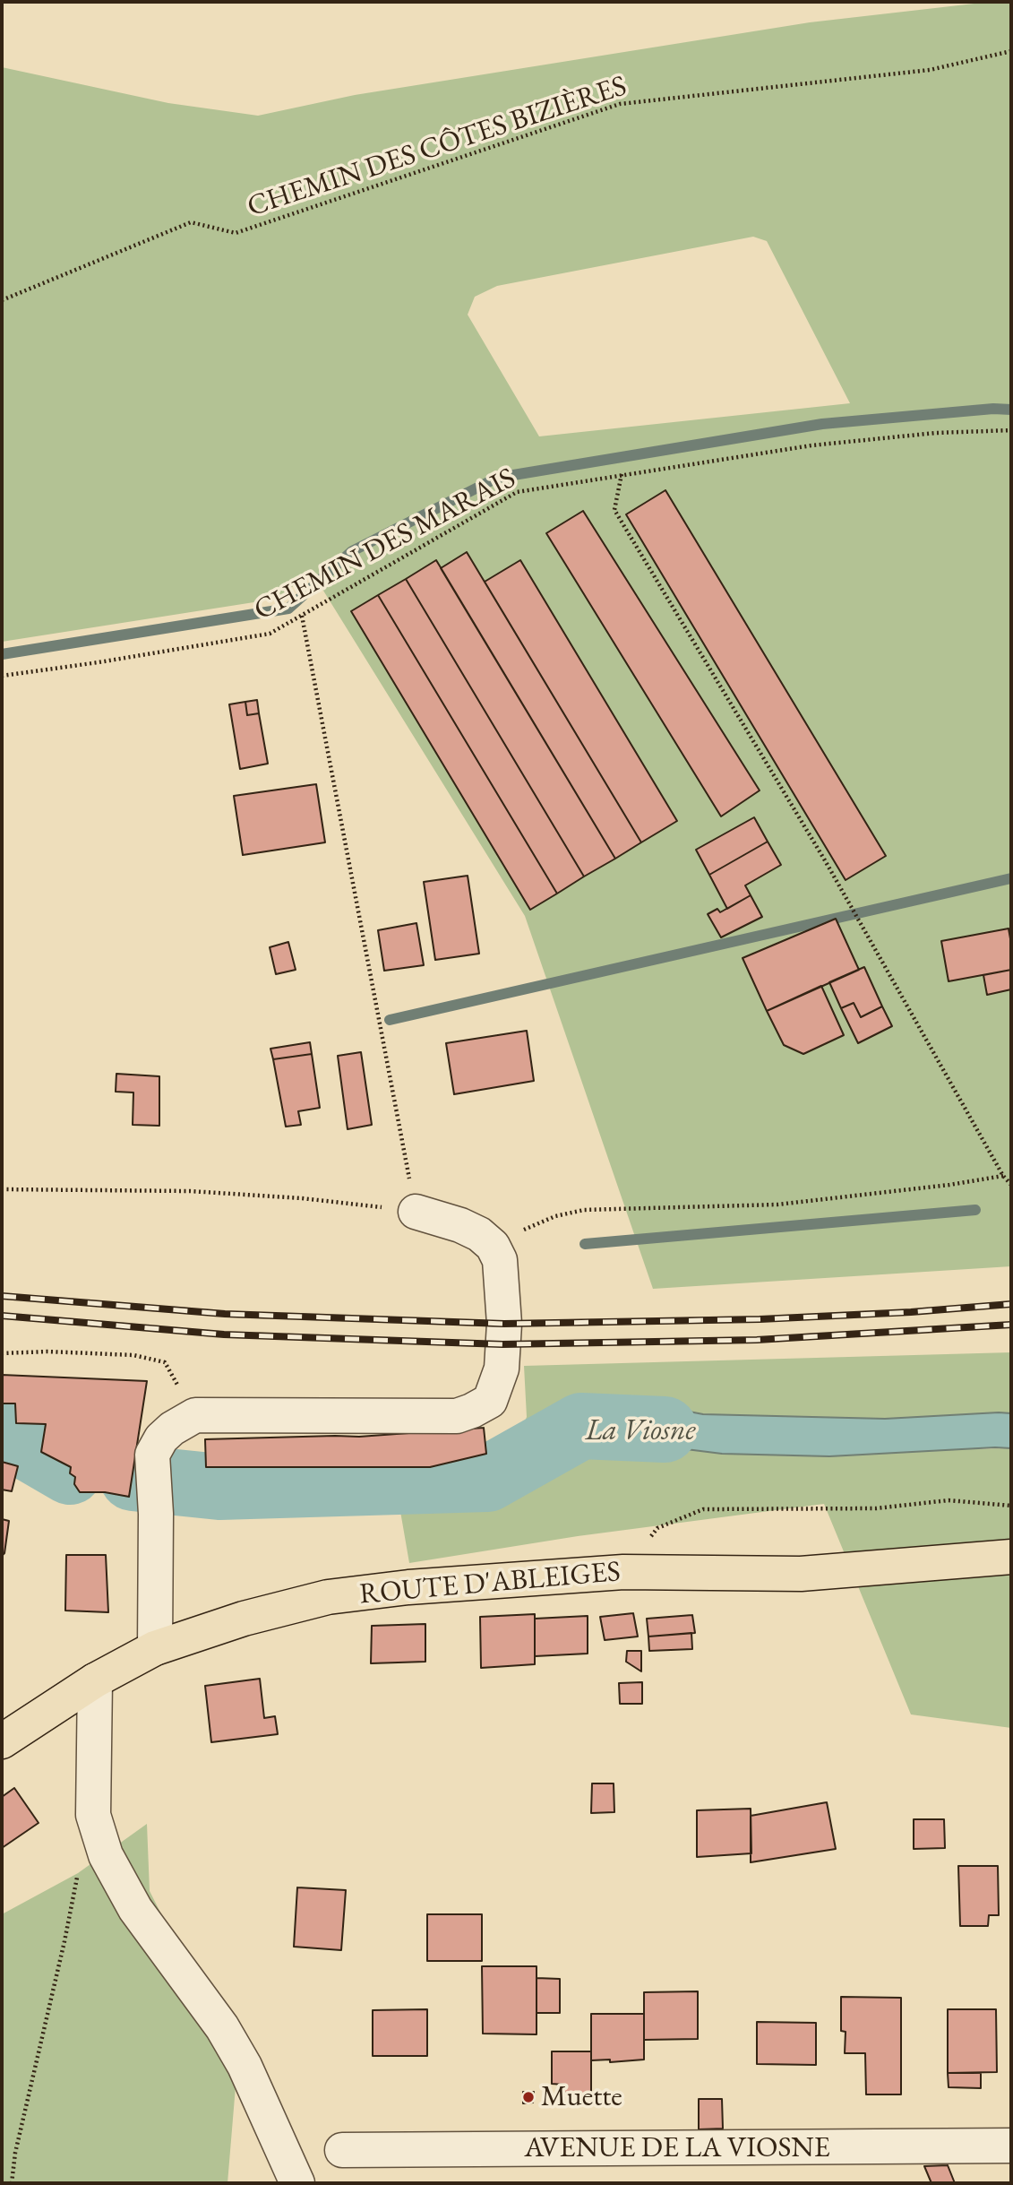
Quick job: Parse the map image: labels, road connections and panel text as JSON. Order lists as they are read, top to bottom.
{
  "streets": {
    "main road": ["ROUTE D'ABLEIGES"],
    "street": ["AVENUE DE LA VIOSNE"],
    "path": ["CHEMIN DES CÔTES BIZIÈRES", "CHEMIN DES MARAIS"]
  },
  "water": ["La Viosne"],
  "places": ["Muette"]
}
